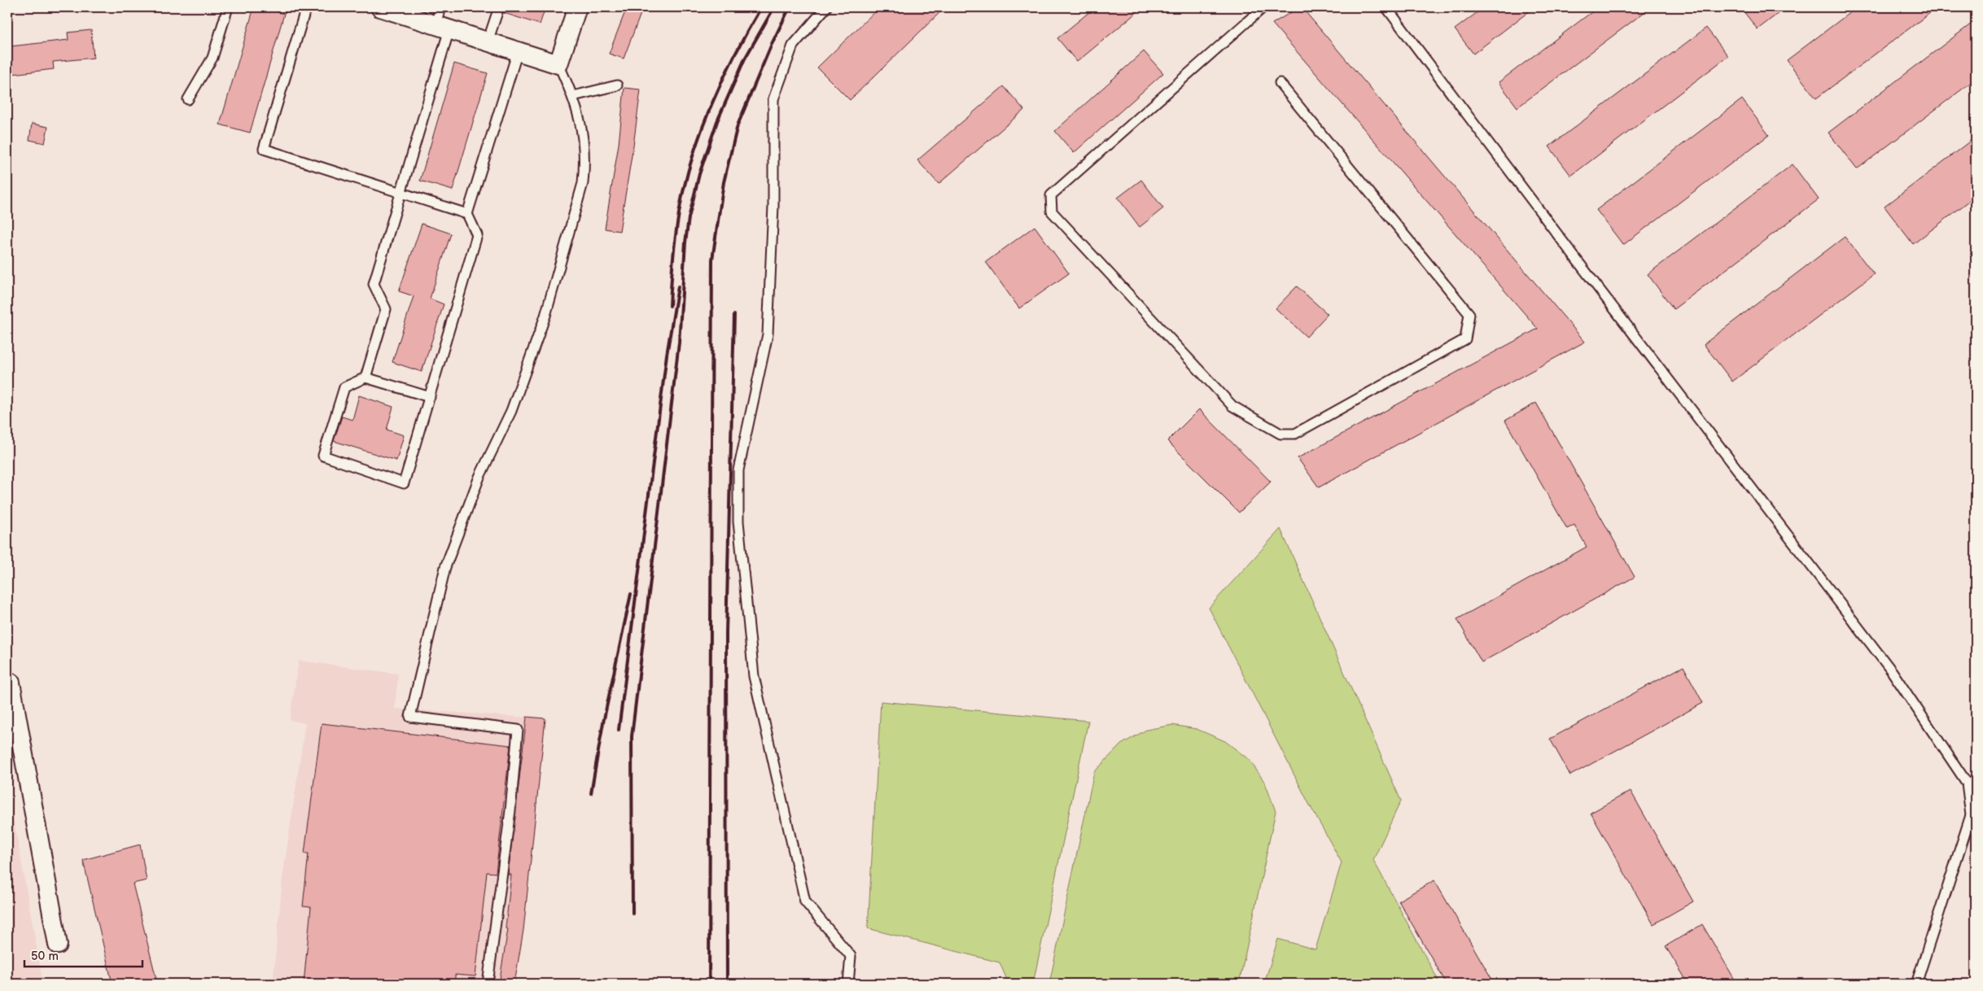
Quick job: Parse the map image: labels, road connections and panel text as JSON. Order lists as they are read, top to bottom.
{
  "scale_bar": "50 m"
}
